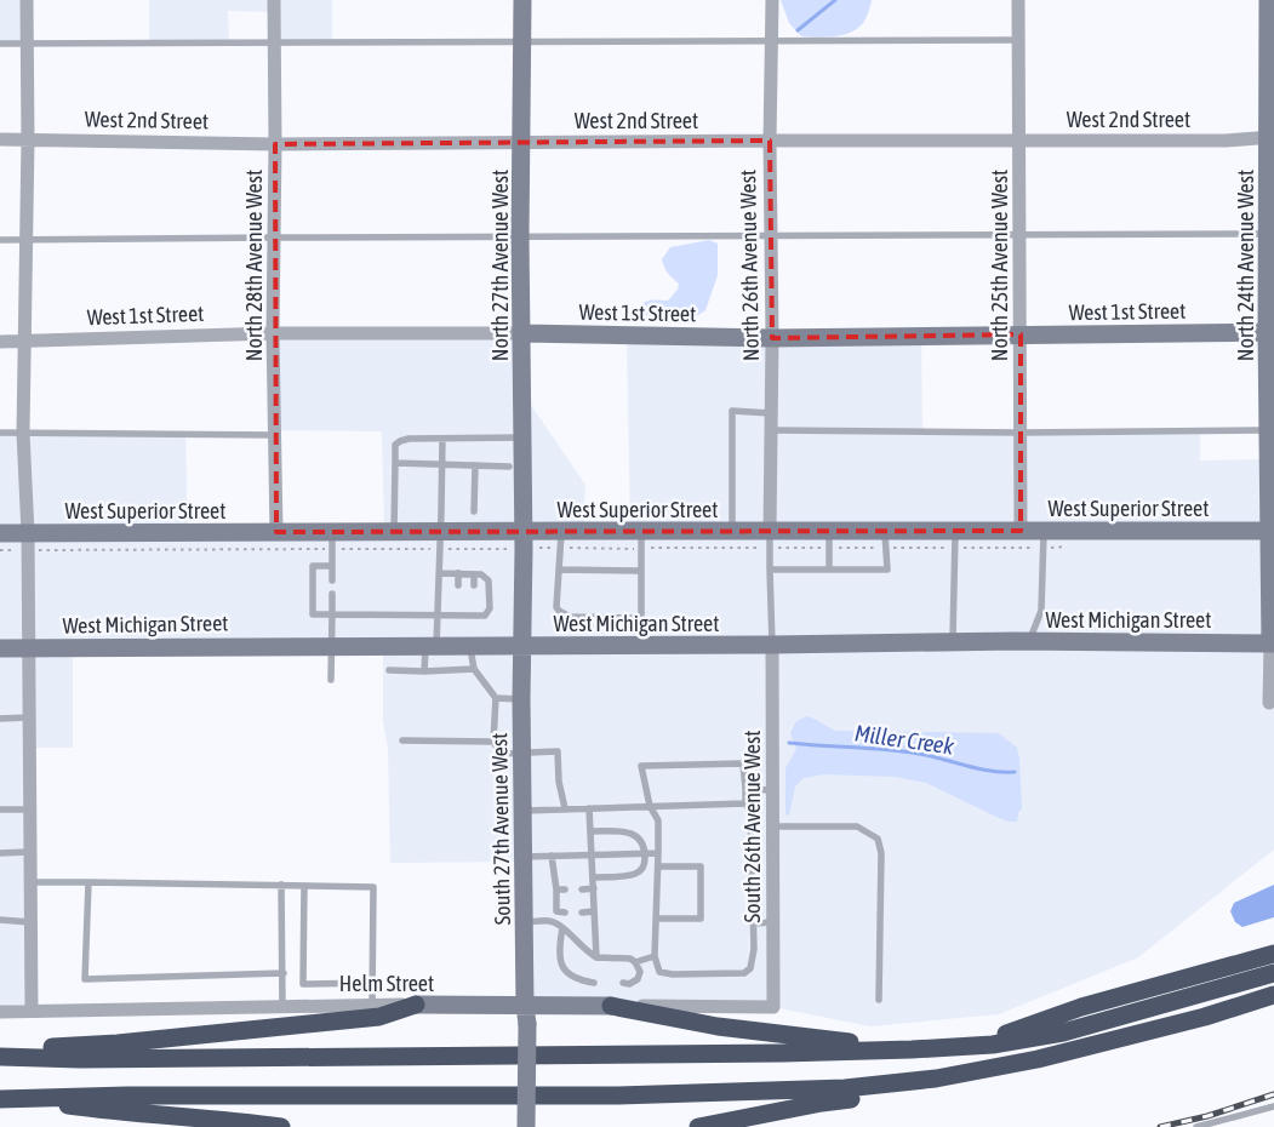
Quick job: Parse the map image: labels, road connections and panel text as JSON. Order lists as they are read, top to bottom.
{
  "streets": {
    "street": [
      "West 2nd Street",
      "North 28th Avenue West",
      "North 27th Avenue West",
      "North 26th Avenue West",
      "North 25th Avenue West",
      "North 24th Avenue West",
      "West 1st Street",
      "West Superior Street",
      "West Michigan Street",
      "South 26th Avenue West",
      "South 27th Avenue West",
      "Helm Street"
    ]
  },
  "crossings": [
    ["West 2nd Street", "North 28th Avenue West"],
    ["West 2nd Street", "North 27th Avenue West"],
    ["West 2nd Street", "North 26th Avenue West"],
    ["West 2nd Street", "North 25th Avenue West"],
    ["West 2nd Street", "North 24th Avenue West"],
    ["North 28th Avenue West", "West 1st Street"],
    ["North 28th Avenue West", "West Superior Street"],
    ["North 27th Avenue West", "West 1st Street"],
    ["North 27th Avenue West", "West Superior Street"],
    ["North 27th Avenue West", "South 27th Avenue West"],
    ["North 26th Avenue West", "West 1st Street"],
    ["North 26th Avenue West", "West Superior Street"],
    ["North 25th Avenue West", "West 1st Street"],
    ["North 25th Avenue West", "West Superior Street"],
    ["North 24th Avenue West", "West 1st Street"],
    ["North 24th Avenue West", "West Superior Street"],
    ["North 24th Avenue West", "West Michigan Street"],
    ["West Superior Street", "South 27th Avenue West"],
    ["West Michigan Street", "South 26th Avenue West"],
    ["West Michigan Street", "South 27th Avenue West"],
    ["South 26th Avenue West", "Helm Street"],
    ["South 27th Avenue West", "Helm Street"]
  ],
  "water": ["Miller Creek"]
}
